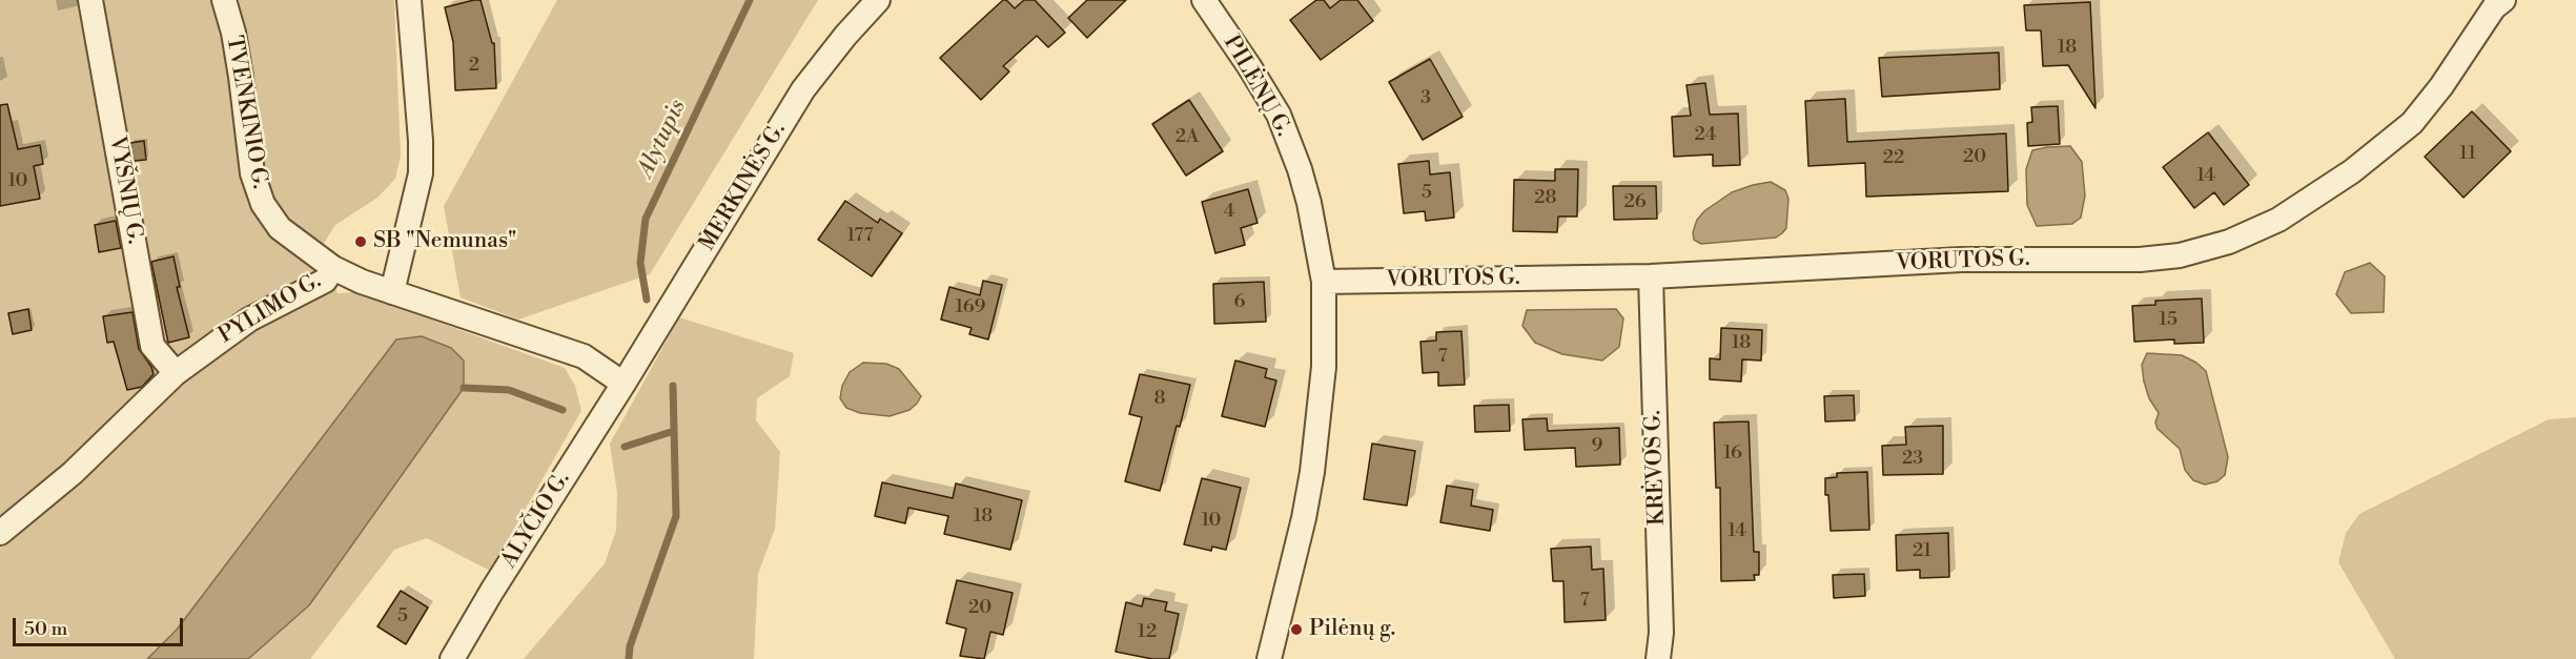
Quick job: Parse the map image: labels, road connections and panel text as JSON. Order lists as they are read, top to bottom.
{
  "streets": {
    "street": [
      "PILĖNŲ G.",
      "TVENKINIO G.",
      "MERKINĖS G.",
      "VYŠNIŲ G.",
      "VORUTOS G.",
      "PYLIMO G.",
      "KRĖVOS G.",
      "ALYČIO G."
    ]
  },
  "crossings": [
    ["PILĖNŲ G.", "VORUTOS G."],
    ["TVENKINIO G.", "PYLIMO G."],
    ["MERKINĖS G.", "PYLIMO G."],
    ["MERKINĖS G.", "ALYČIO G."],
    ["VYŠNIŲ G.", "PYLIMO G."],
    ["VORUTOS G.", "KRĖVOS G."],
    ["PYLIMO G.", "ALYČIO G."]
  ],
  "water": ["Alytupis"],
  "places": ["SB \"Nemunas\"", "Pilėnų g."],
  "house_numbers": [
    "18",
    "2",
    "3",
    "24",
    "2A",
    "11",
    "20",
    "22",
    "14",
    "10",
    "5",
    "28",
    "26",
    "4",
    "177",
    "6",
    "169",
    "15",
    "18",
    "7",
    "8",
    "9",
    "16",
    "23",
    "18",
    "10",
    "14",
    "21",
    "7",
    "20",
    "5",
    "12"
  ],
  "scale_bar": "50 m"
}
